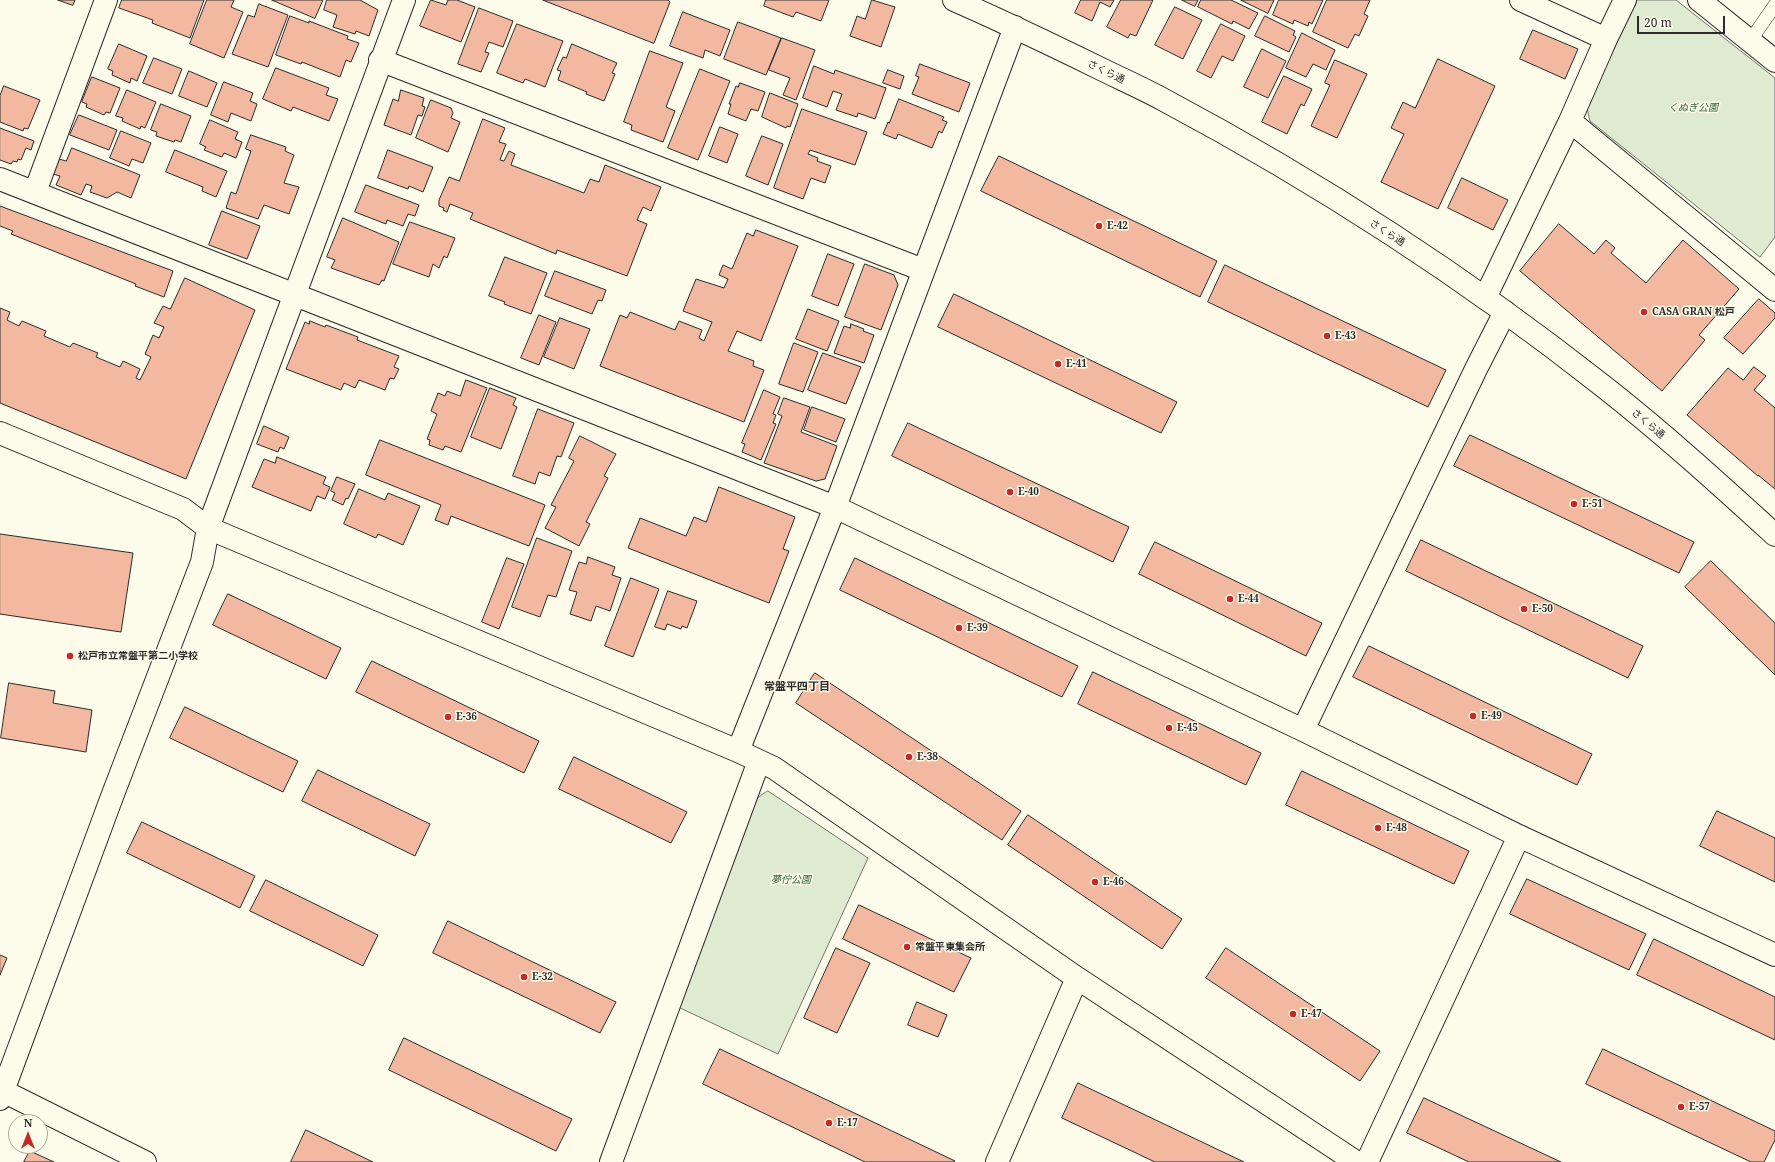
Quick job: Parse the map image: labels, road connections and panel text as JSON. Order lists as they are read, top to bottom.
{
  "streets": {
    "street": ["さくら通"]
  },
  "districts": ["常盤平四丁目"],
  "parks": ["くぬぎ公園", "夢佇公園"],
  "places": [
    "E-42",
    "CASA GRAN 松戸",
    "E-43",
    "E-41",
    "E-40",
    "E-51",
    "E-44",
    "E-50",
    "E-39",
    "松戸市立常盤平第二小学校",
    "E-49",
    "E-36",
    "E-45",
    "E-38",
    "E-48",
    "E-46",
    "常盤平東集会所",
    "E-32",
    "E-47",
    "E-57",
    "E-17"
  ],
  "scale_bar": "20 m",
  "north": "top"
}
